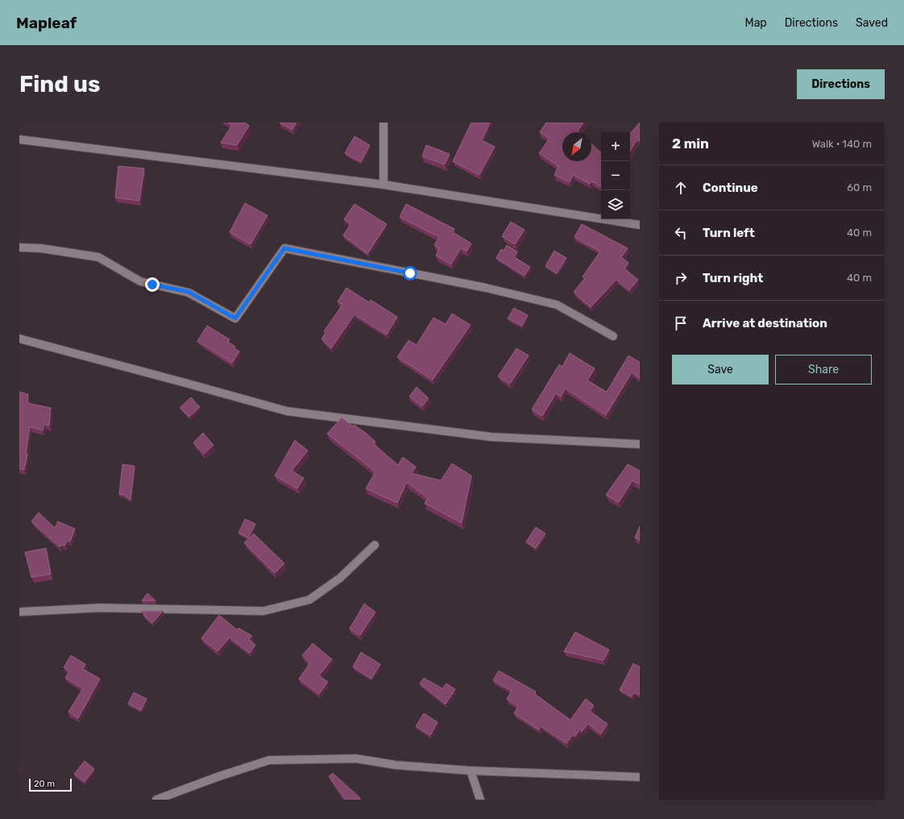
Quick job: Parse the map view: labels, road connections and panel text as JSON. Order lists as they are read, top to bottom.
{
  "scale_bar": "20 m",
  "north": "bottom left",
  "page": {
    "header": "Mapleaf",
    "nav": ["Map", "Directions", "Saved"],
    "buttons": [
      "Directions",
      ["Save", "Share"]
    ],
    "title": "Find us",
    "heading": ["2 min", "Walk · 140 m"],
    "map_buttons": ["+", "−"],
    "list": [
      ["Continue", "60 m"],
      ["Turn left", "40 m"],
      ["Turn right", "40 m"],
      "Arrive at destination"
    ],
    "scale": "20 m"
  }
}
